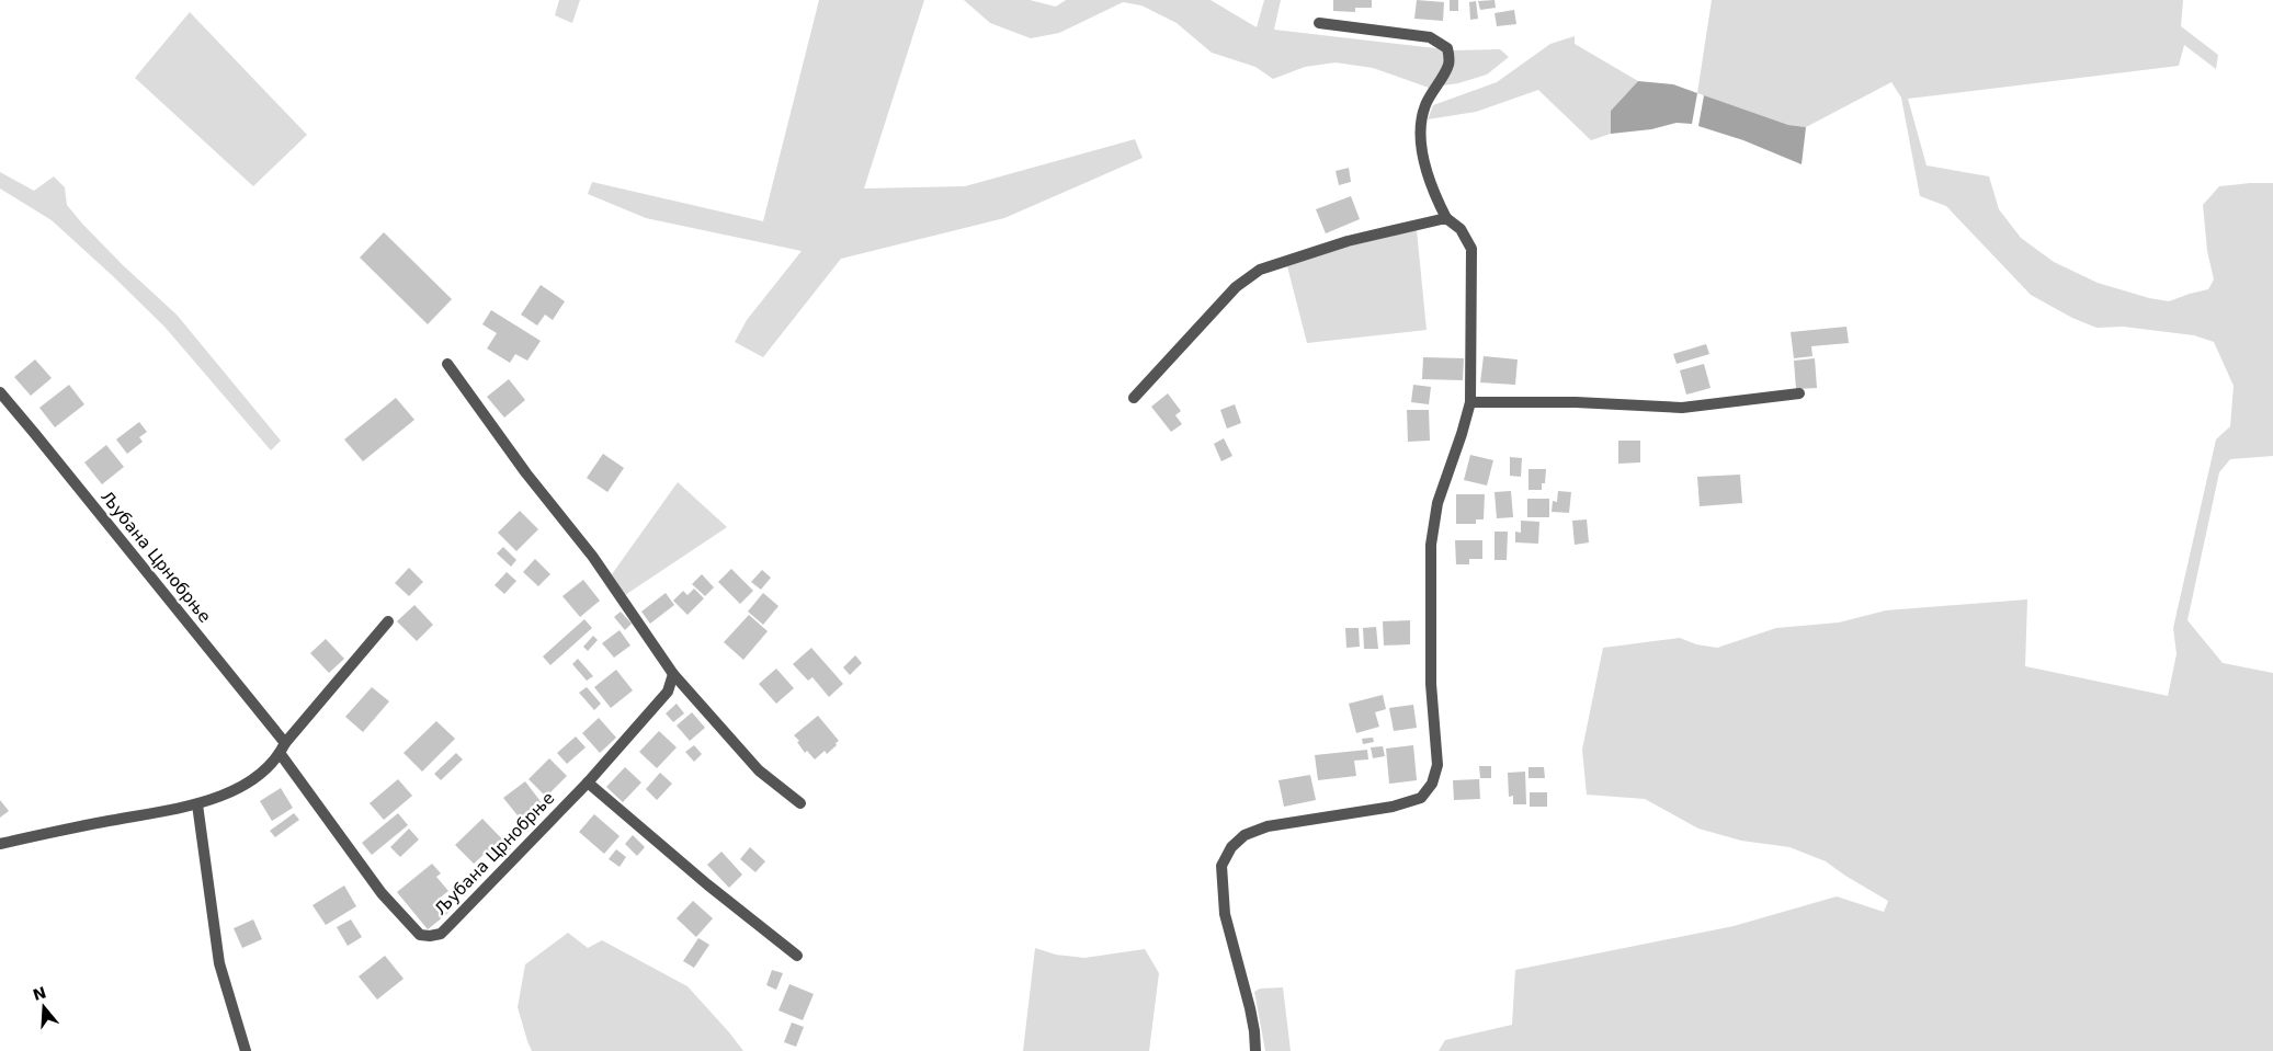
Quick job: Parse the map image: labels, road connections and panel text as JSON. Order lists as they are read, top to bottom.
{
  "streets": {
    "street": ["Љубана Црнобрње"]
  },
  "north": "top"
}
